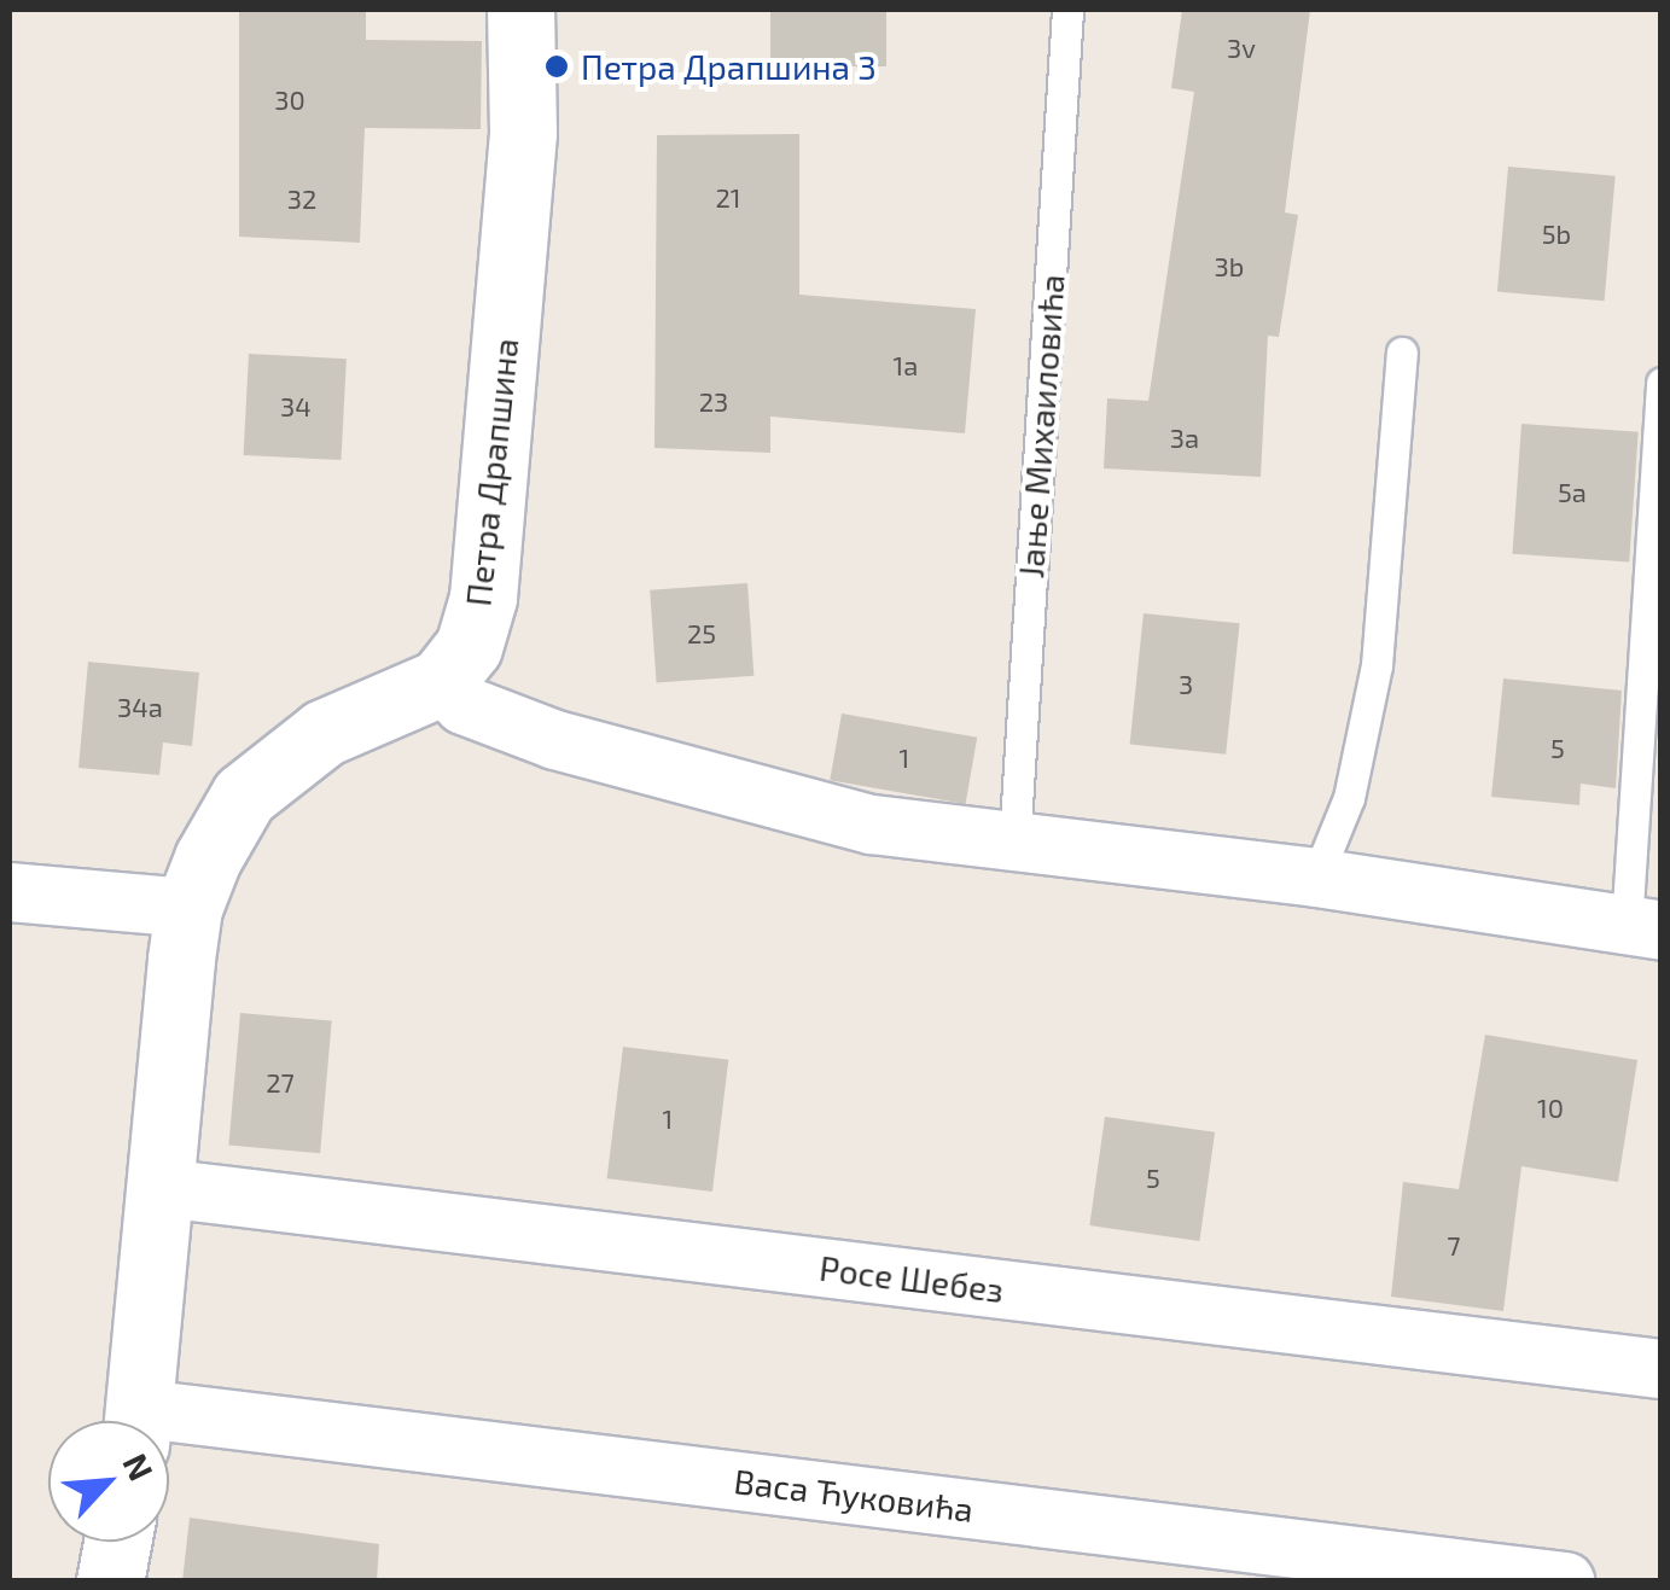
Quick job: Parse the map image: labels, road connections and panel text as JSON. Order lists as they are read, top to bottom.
{
  "streets": {
    "street": ["Петра Драпшина", "Росе Шебез", "Васа Ћуковића"],
    "lane": ["Јање Михаиловића"]
  },
  "places": ["Петра Драпшина 3"],
  "house_numbers": [
    "3v",
    "30",
    "21",
    "32",
    "5b",
    "3b",
    "1a",
    "23",
    "34",
    "3a",
    "5a",
    "25",
    "3",
    "34a",
    "5",
    "1",
    "27",
    "10",
    "1",
    "5",
    "7"
  ],
  "north": "top right"
}
